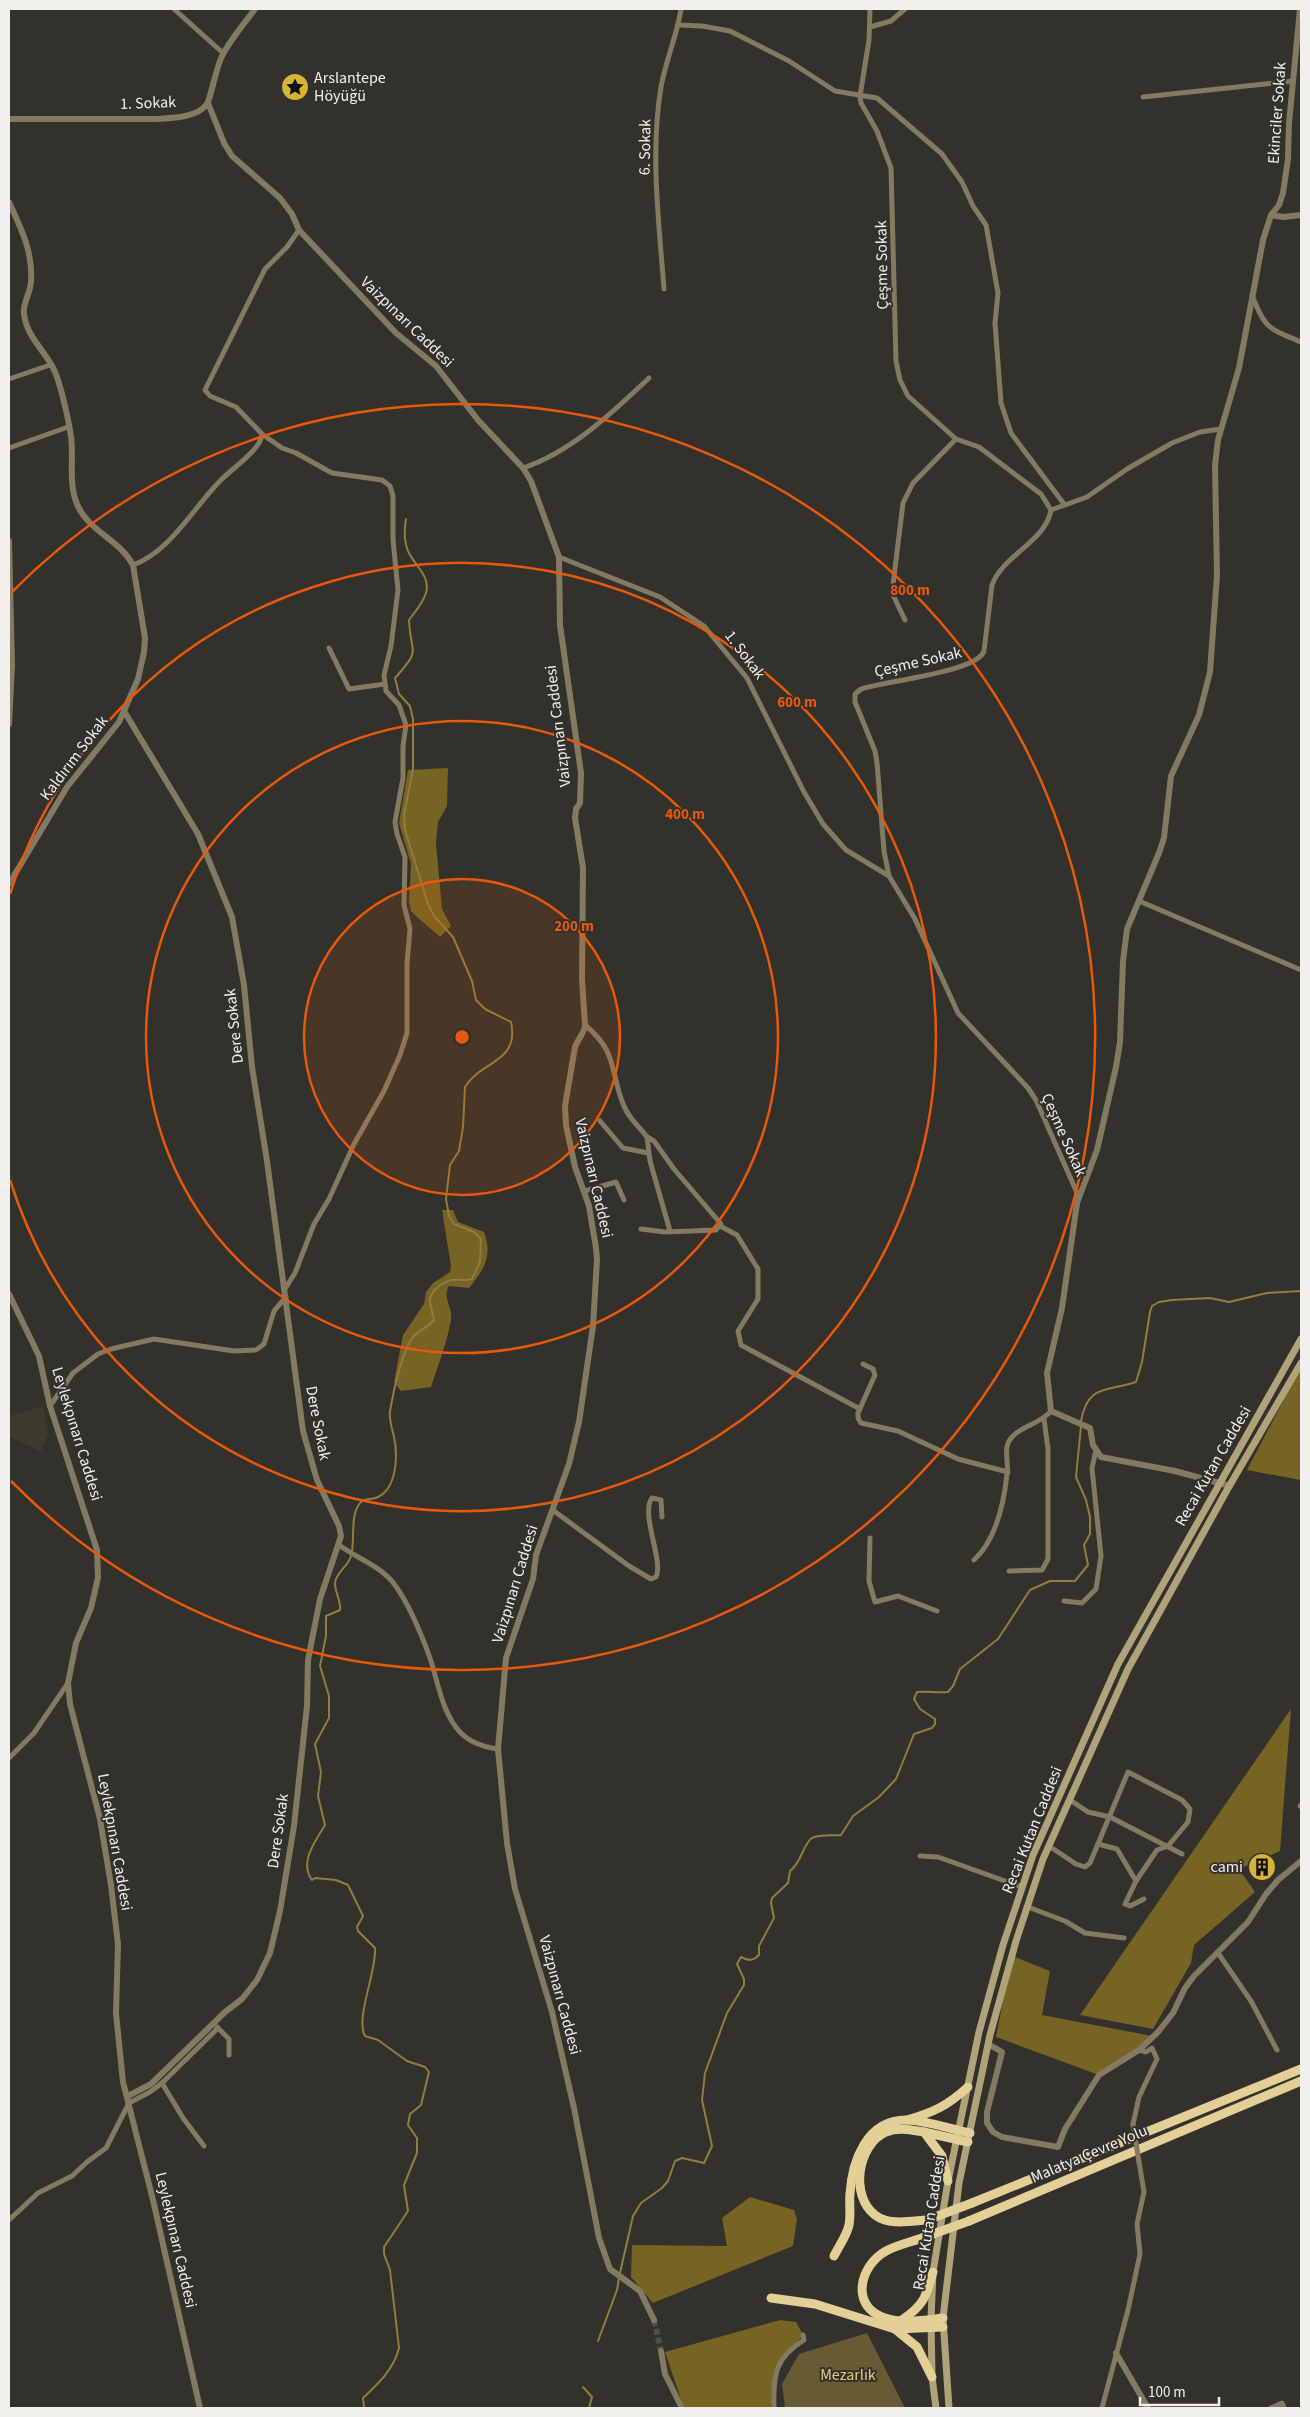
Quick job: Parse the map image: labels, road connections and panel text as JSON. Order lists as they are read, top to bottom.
{
  "streets": {
    "highway": ["Malatya Çevre Yolu"],
    "main road": ["Recai Kutan Caddesi"],
    "street": [
      "1. Sokak",
      "Ekinciler Sokak",
      "6. Sokak",
      "Çeşme Sokak",
      "Vaizpınarı Caddesi",
      "Kaldırım Sokak",
      "Dere Sokak",
      "Leylekpınarı Caddesi"
    ]
  },
  "crossings": [
    ["1. Sokak", "Çeşme Sokak"],
    ["1. Sokak", "Vaizpınarı Caddesi"],
    ["Ekinciler Sokak", "Çeşme Sokak"],
    ["Kaldırım Sokak", "Dere Sokak"],
    ["Dere Sokak", "Leylekpınarı Caddesi"],
    ["Recai Kutan Caddesi", "Malatya Çevre Yolu"]
  ],
  "parks": ["Mezarlık"],
  "places": {
    "place": ["Arslantepe Höyüğü"],
    "building": ["cami"]
  },
  "scale_bar": "100 m",
  "rings": [
    "800 m",
    "600 m",
    "400 m",
    "200 m"
  ]
}
